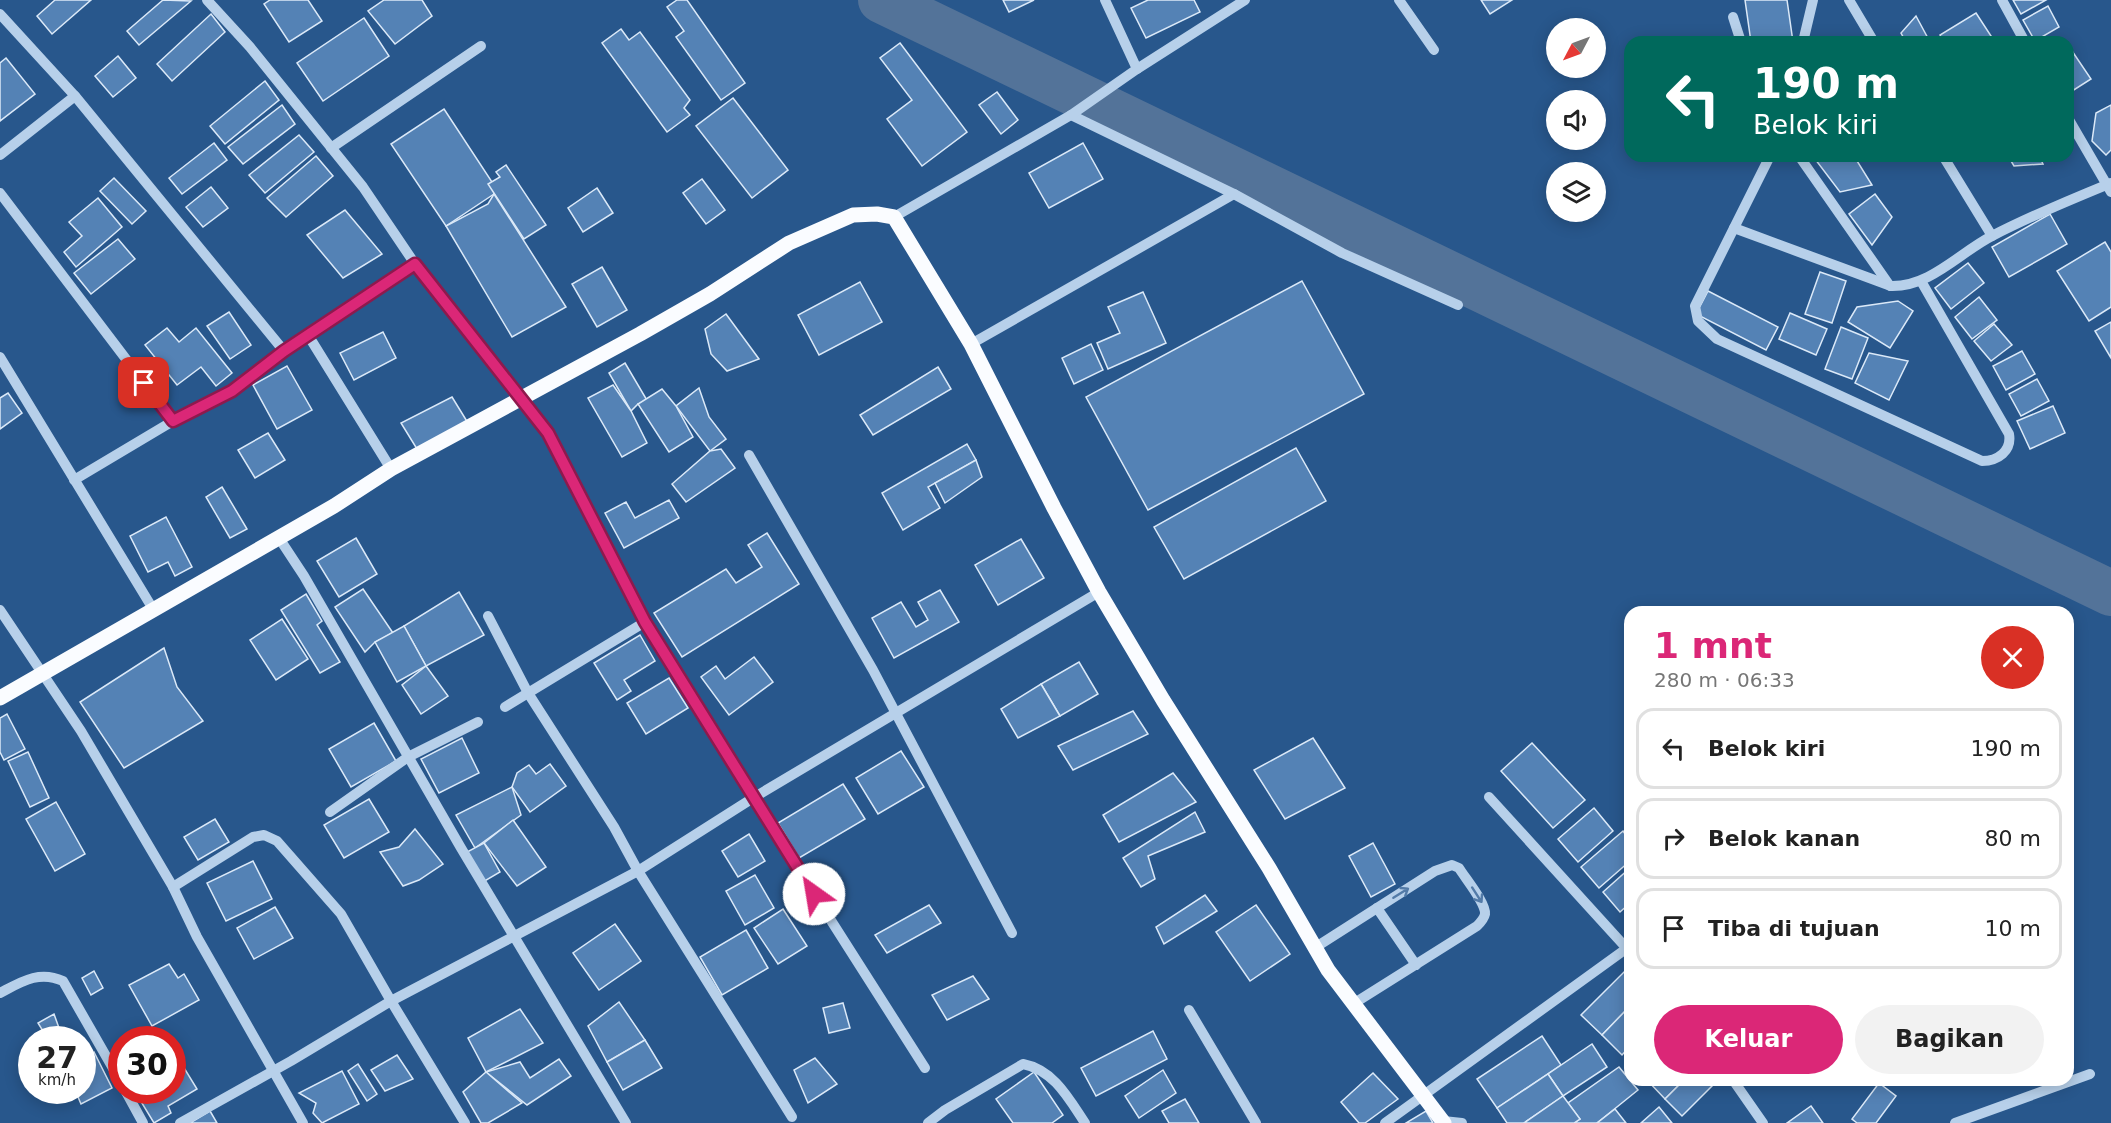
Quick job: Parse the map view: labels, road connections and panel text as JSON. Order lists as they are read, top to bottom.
{
  "north": "bottom left",
  "page": {
    "turn": ["190 m", "Belok kiri"],
    "heading": ["1 mnt", "280 m · 06:33"],
    "list": [
      {
        "name": "Belok kiri",
        "value": "190 m"
      },
      {
        "name": "Belok kanan",
        "value": "80 m"
      },
      {
        "name": "Tiba di tujuan",
        "value": "10 m"
      }
    ],
    "buttons": ["Keluar", "Bagikan"],
    "speed": "27 km/h",
    "limit": "30"
  }
}
